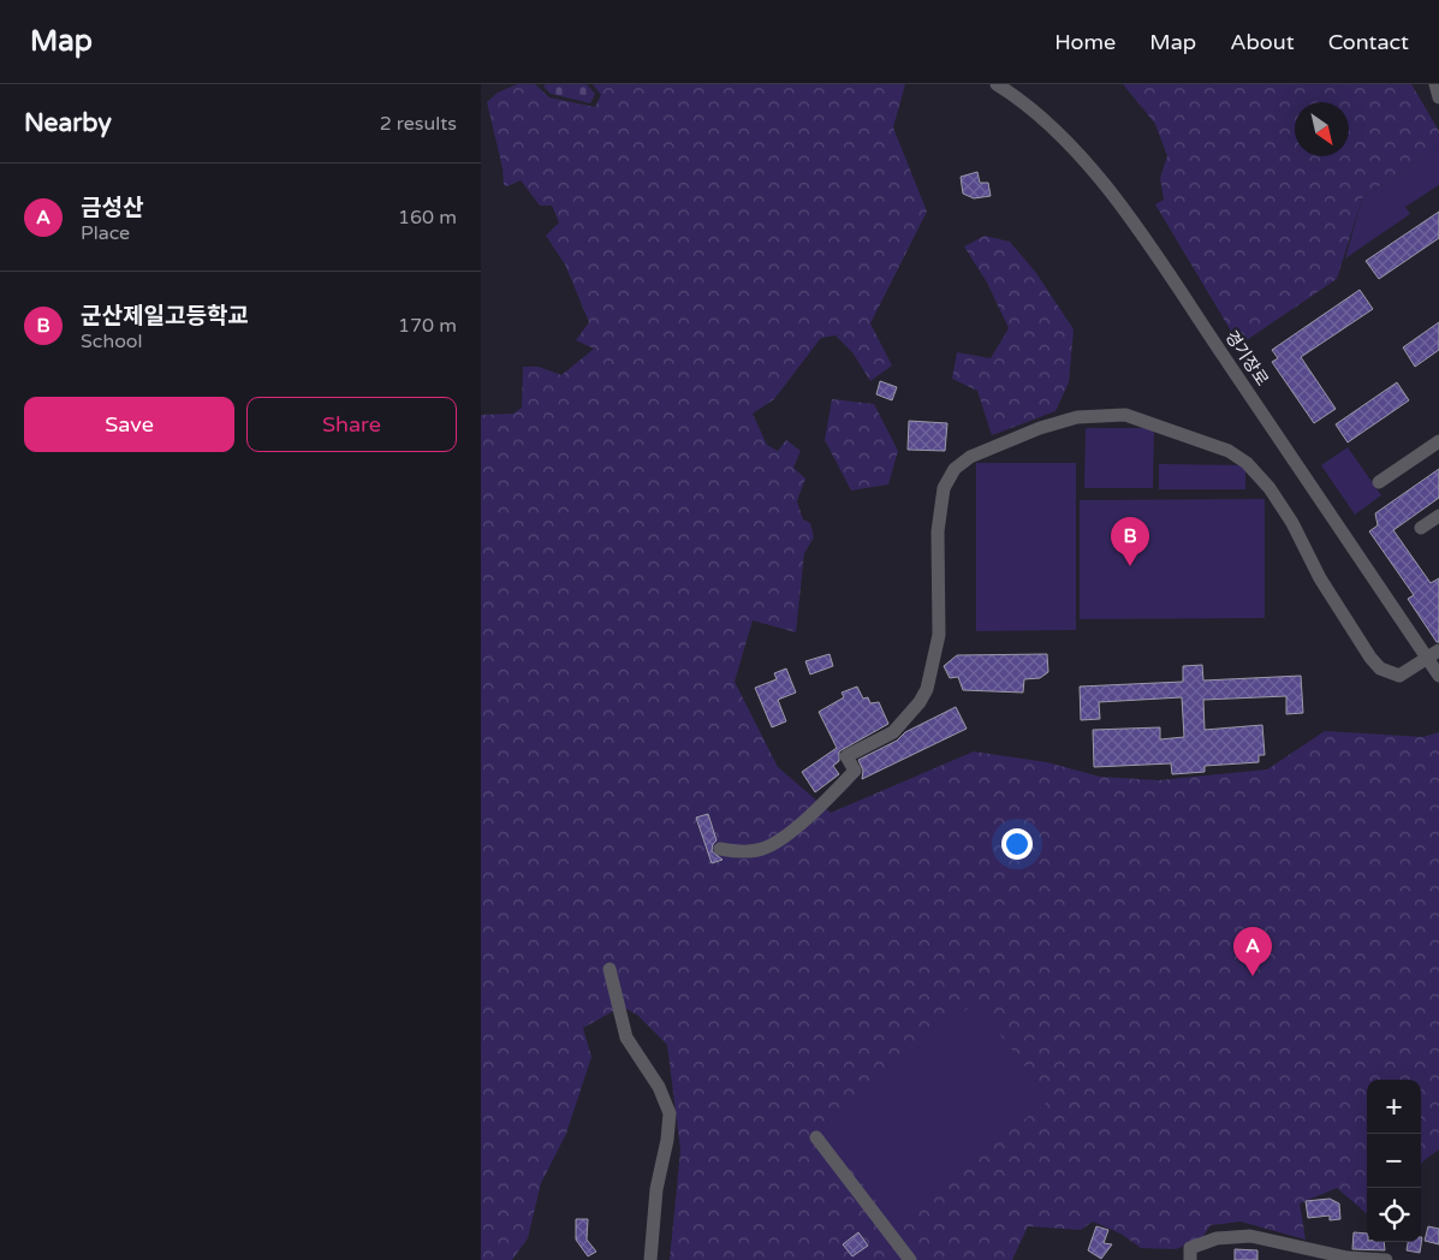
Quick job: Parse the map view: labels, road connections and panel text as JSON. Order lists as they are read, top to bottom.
{
  "streets": {
    "street": ["경기장로"]
  },
  "north": "bottom right",
  "page": {
    "header": "Map",
    "nav": [
      "Home",
      "Map",
      "About",
      "Contact"
    ],
    "heading": ["Nearby", "2 results"],
    "list": [
      {
        "mark": "A",
        "name": "금성산",
        "note": "Place",
        "value": "160 m"
      },
      {
        "mark": "B",
        "name": "군산제일고등학교",
        "note": "School",
        "value": "170 m"
      }
    ],
    "buttons": ["Save", "Share"],
    "pins": ["B", "A"],
    "map_buttons": ["+", "−"]
  }
}
